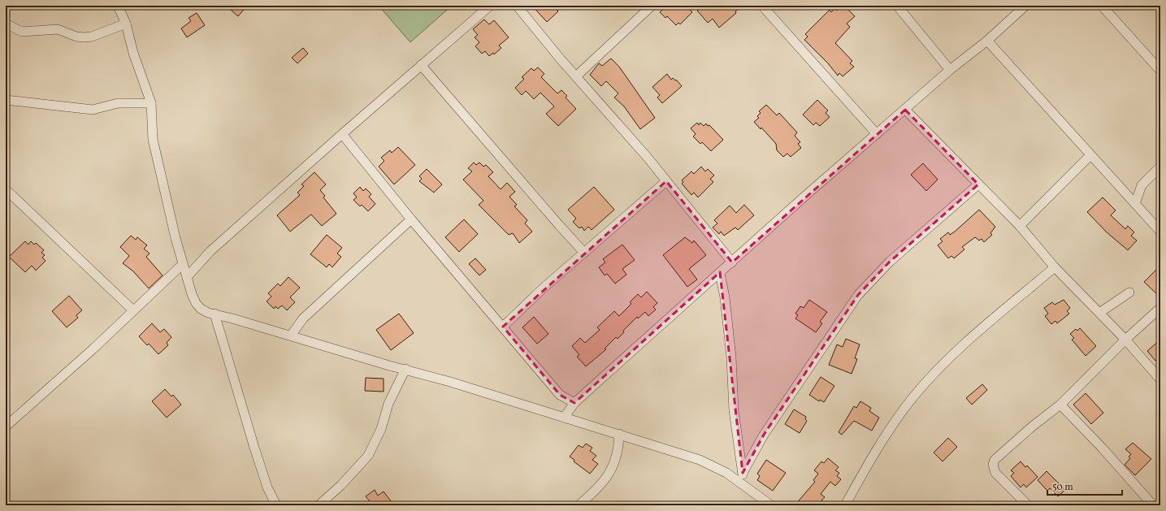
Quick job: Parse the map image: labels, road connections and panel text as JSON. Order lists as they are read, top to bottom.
{
  "scale_bar": "50 m"
}
